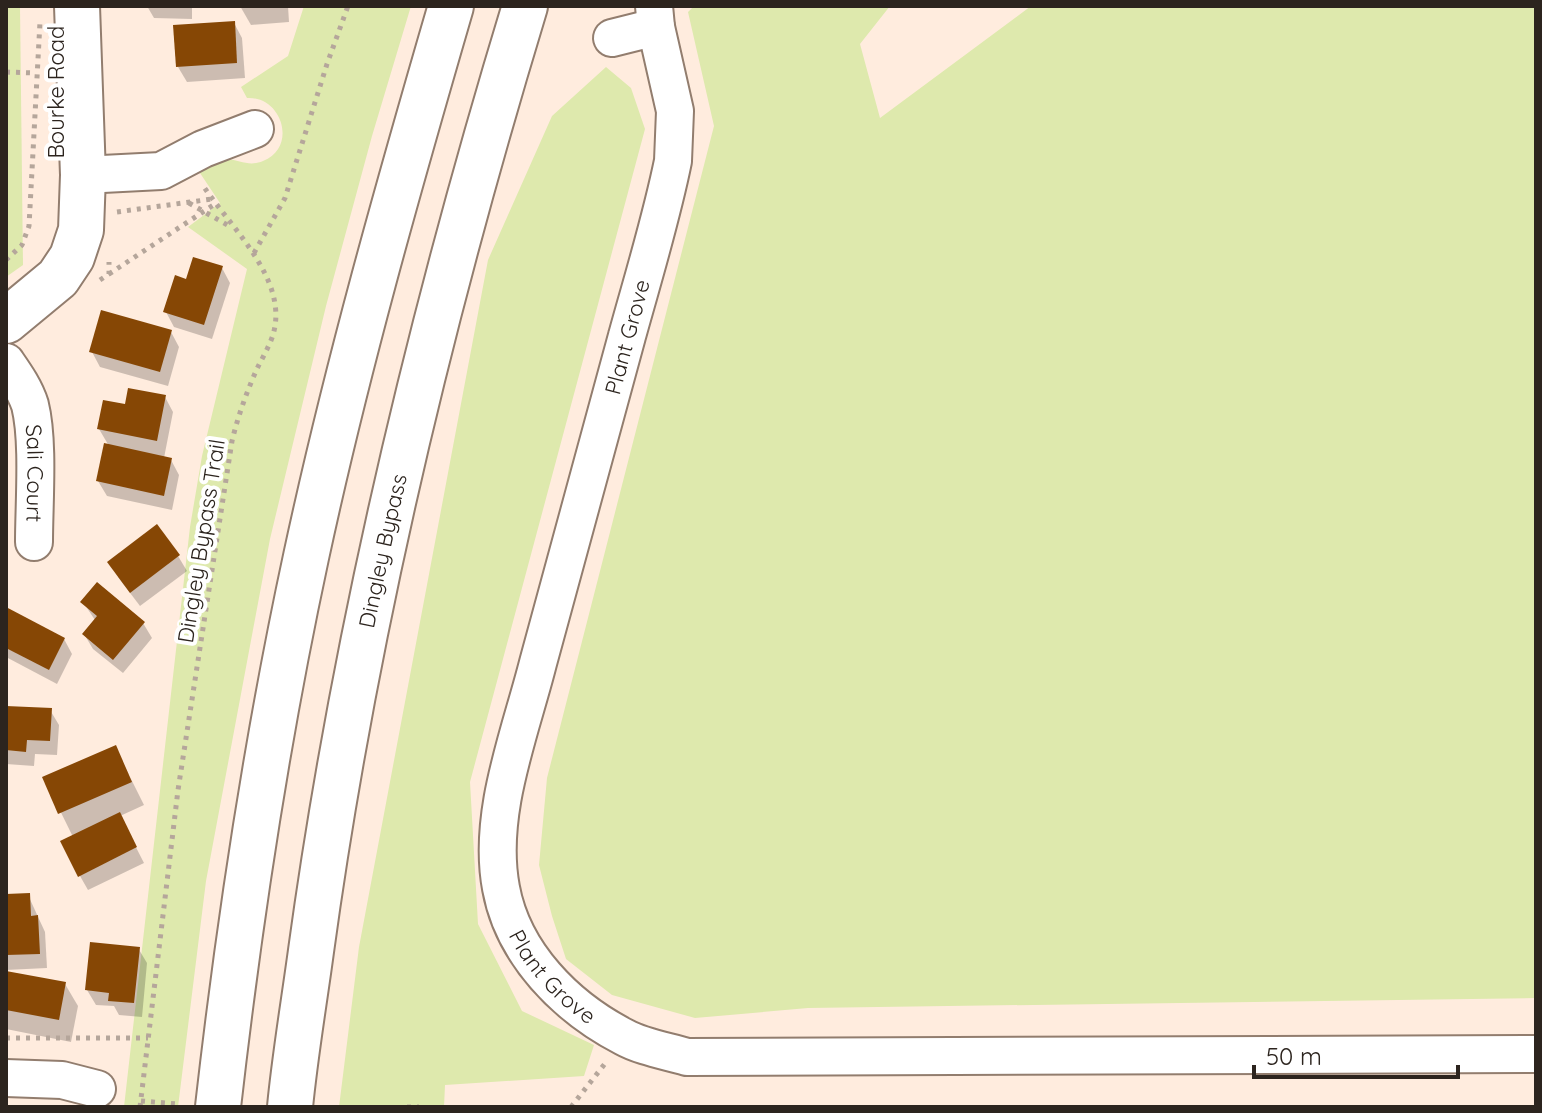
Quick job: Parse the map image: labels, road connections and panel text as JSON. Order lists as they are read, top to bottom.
{
  "streets": {
    "main road": ["Bourke Road", "Dingley Bypass"],
    "street": ["Plant Grove", "Sali Court"],
    "path": ["Dingley Bypass Trail"]
  },
  "scale_bar": "50 m"
}
